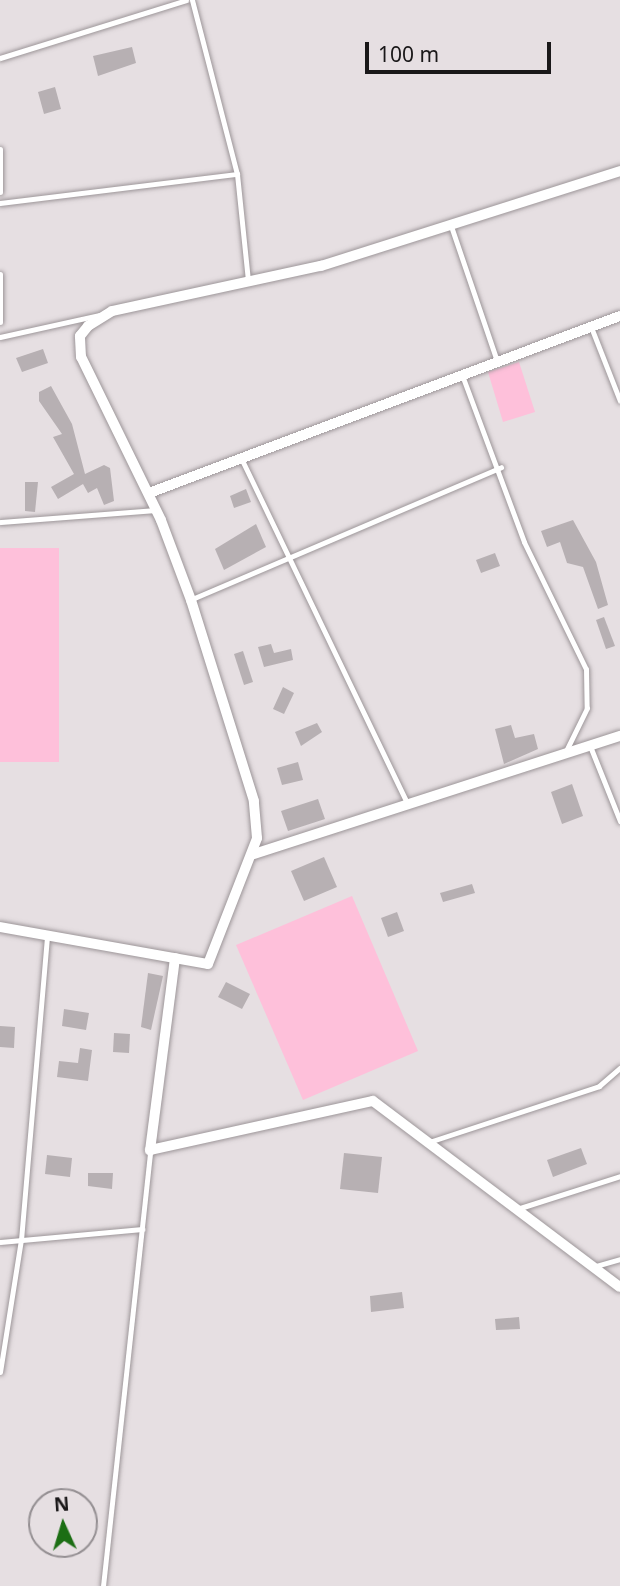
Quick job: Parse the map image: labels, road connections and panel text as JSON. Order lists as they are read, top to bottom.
{
  "scale_bar": "100 m",
  "north": "top"
}
